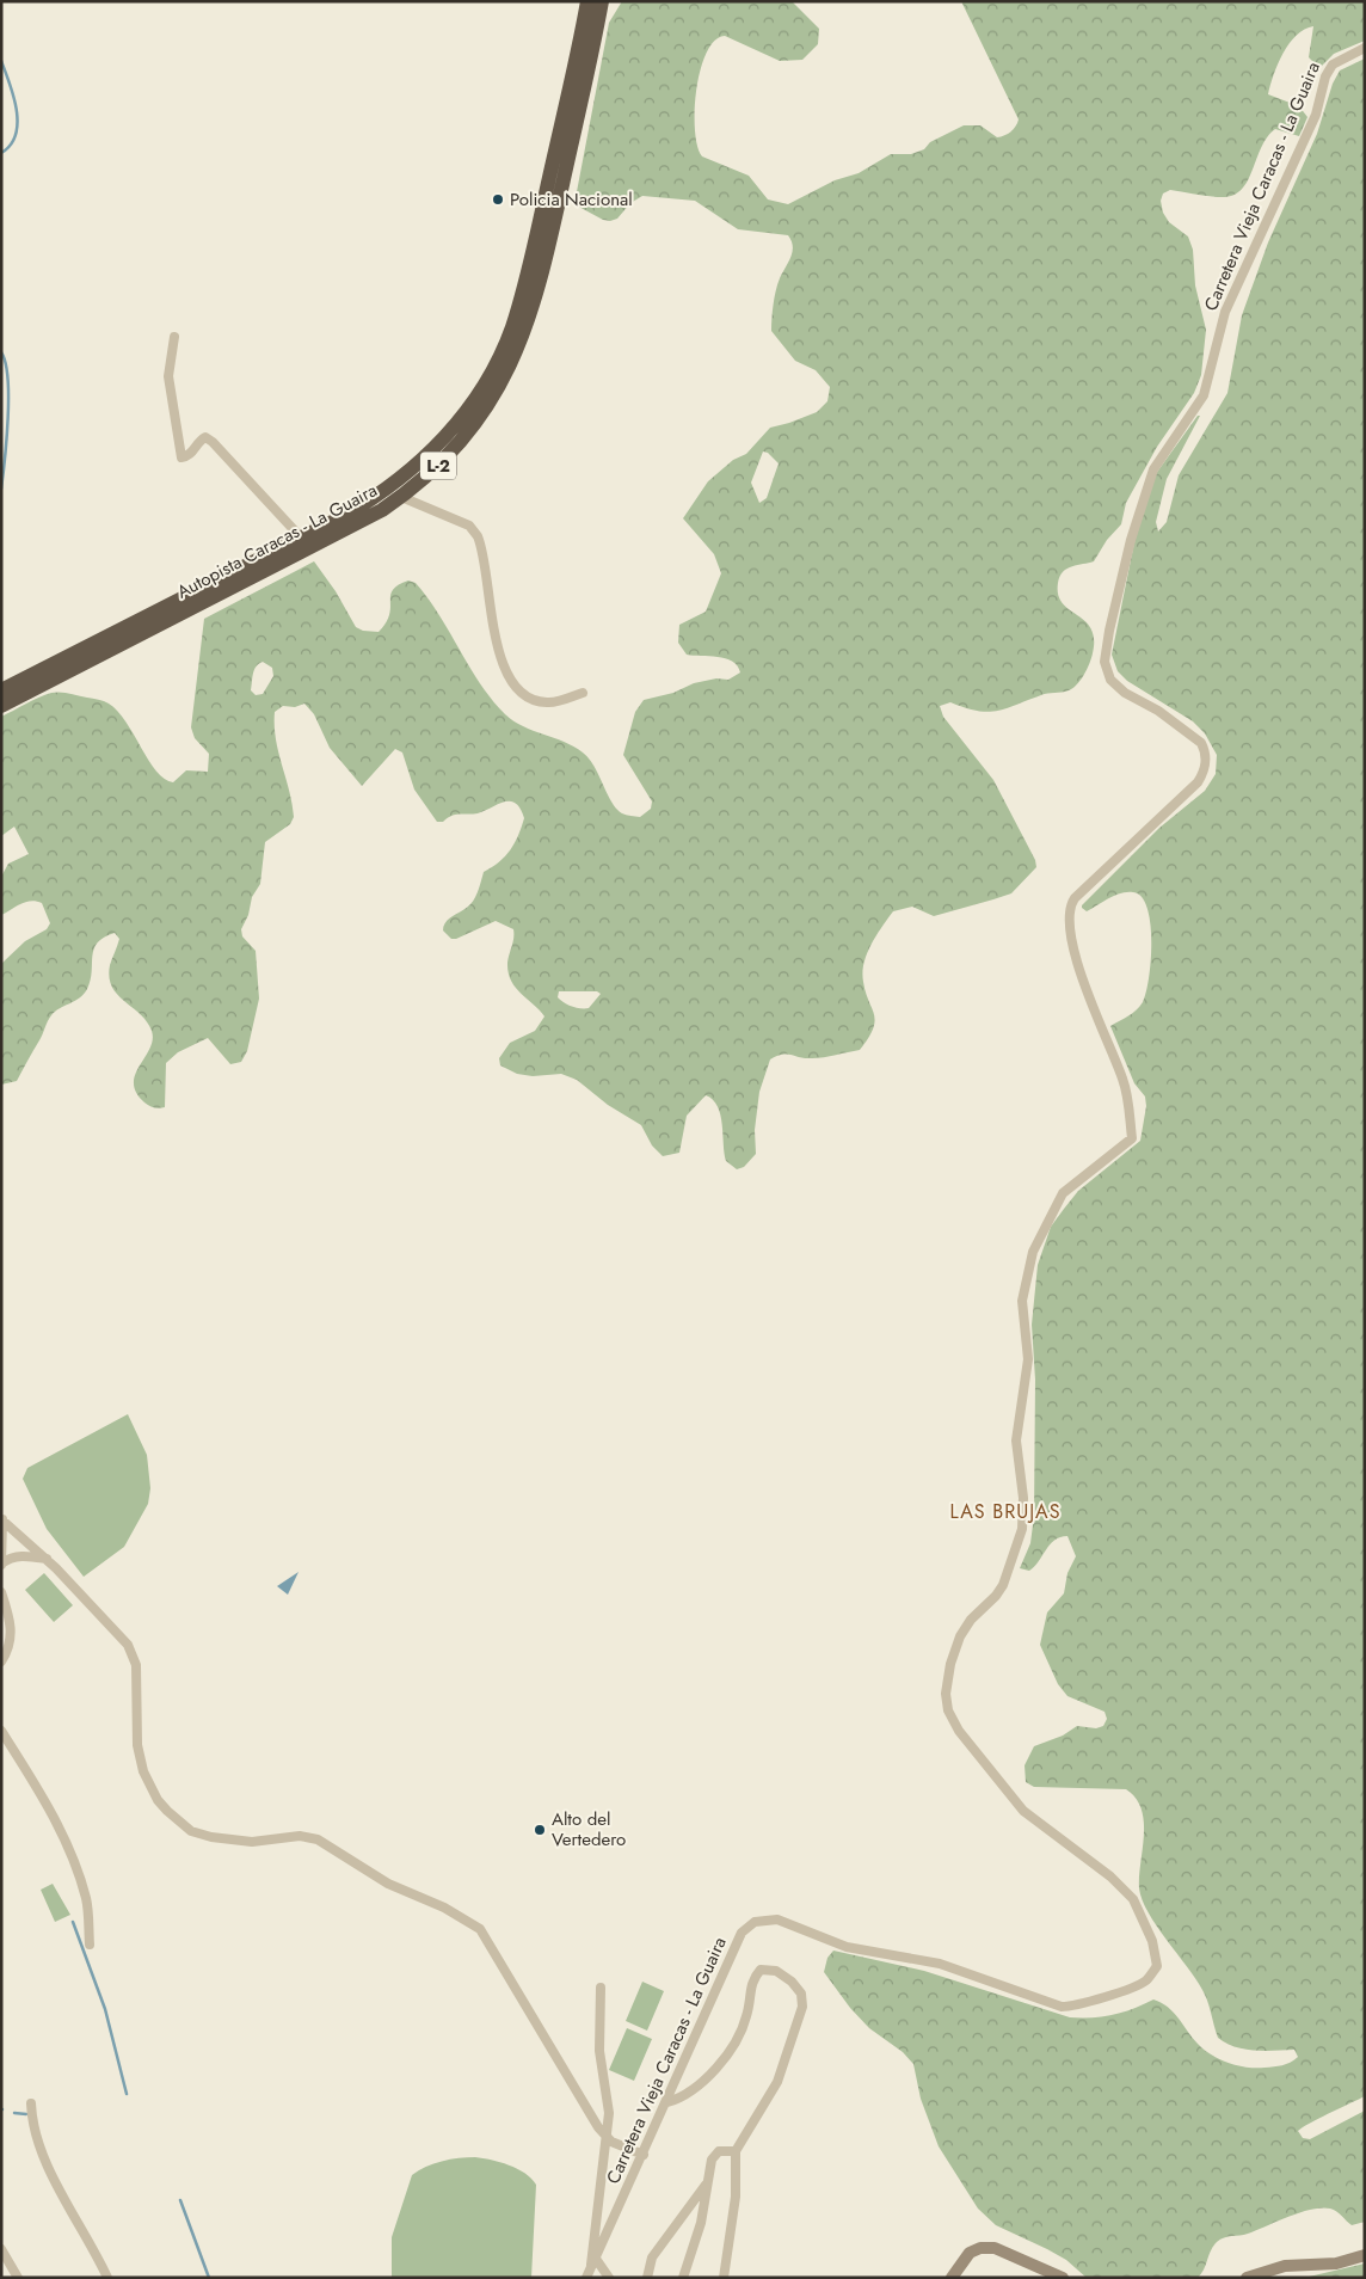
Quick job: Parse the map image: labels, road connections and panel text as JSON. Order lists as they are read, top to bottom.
{
  "streets": {
    "highway": ["L-2", "Autopista Caracas - La Guaira"],
    "street": ["Carretera Vieja Caracas - La Guaira"]
  },
  "districts": ["LAS BRUJAS"],
  "places": ["Policia Nacional", "Alto del Vertedero"]
}
